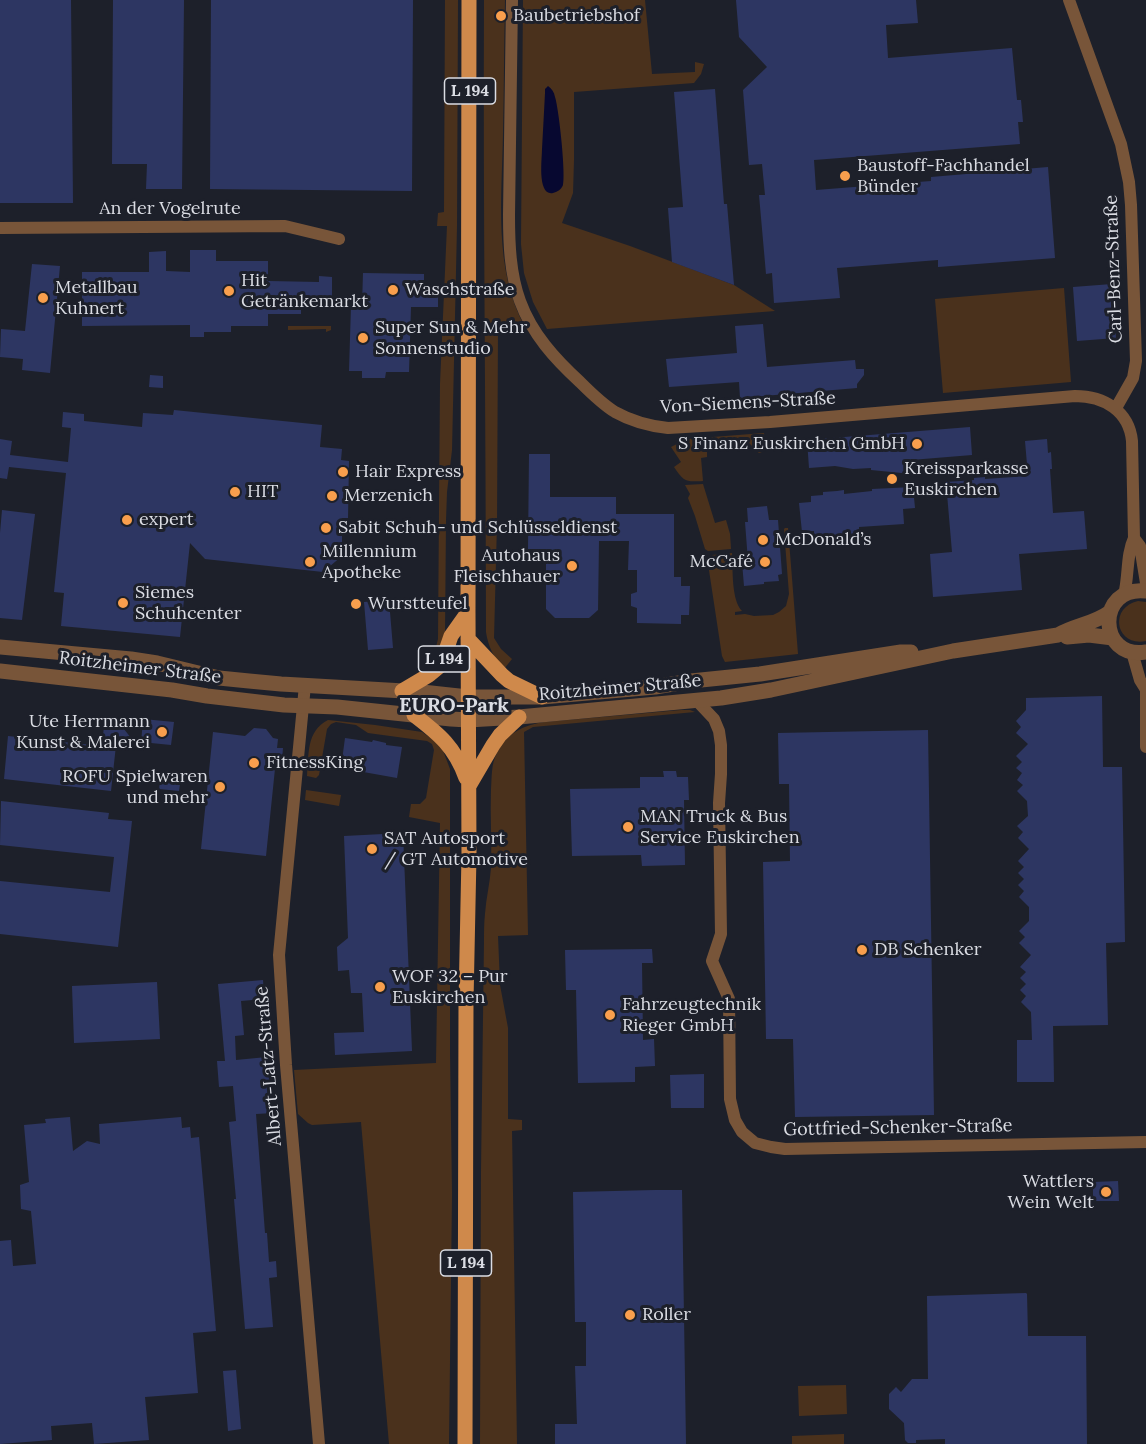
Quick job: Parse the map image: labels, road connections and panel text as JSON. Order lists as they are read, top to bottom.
{
  "streets": {
    "main road": ["L 194"],
    "street": [
      "An der Vogelrute",
      "Carl-Benz-Straße",
      "Von-Siemens-Straße",
      "Roitzheimer Straße",
      "Albert-Latz-Straße",
      "Gottfried-Schenker-Straße"
    ]
  },
  "crossings": [
    ["L 194", "Roitzheimer Straße"],
    ["Carl-Benz-Straße", "Von-Siemens-Straße"],
    ["Roitzheimer Straße", "Albert-Latz-Straße"],
    ["Roitzheimer Straße", "Gottfried-Schenker-Straße"]
  ],
  "districts": ["EURO-Park"],
  "places": [
    "Baubetriebshof",
    "Baustoff-Fachhandel Bünder",
    "Waschstraße",
    "Hit Getränkemarkt",
    "Metallbau Kuhnert",
    "Super Sun & Mehr Sonnenstudio",
    "S Finanz Euskirchen GmbH",
    "Hair Express",
    "Kreissparkasse Euskirchen",
    "HIT",
    "Merzenich",
    "expert",
    "Sabit Schuh- und Schlüsseldienst",
    "McDonald’s",
    "Millennium Apotheke",
    "McCafé",
    "Autohaus Fleischhauer",
    "Siemes Schuhcenter",
    "Wurstteufel",
    "Ute Herrmann Kunst & Malerei",
    "FitnessKing",
    "ROFU Spielwaren und mehr",
    "MAN Truck & Bus Service Euskirchen",
    "SAT Autosport / GT Automotive",
    "DB Schenker",
    "WOF 32 – Pur Euskirchen",
    "Fahrzeugtechnik Rieger GmbH",
    "Wattlers Wein Welt",
    "Roller"
  ]
}
